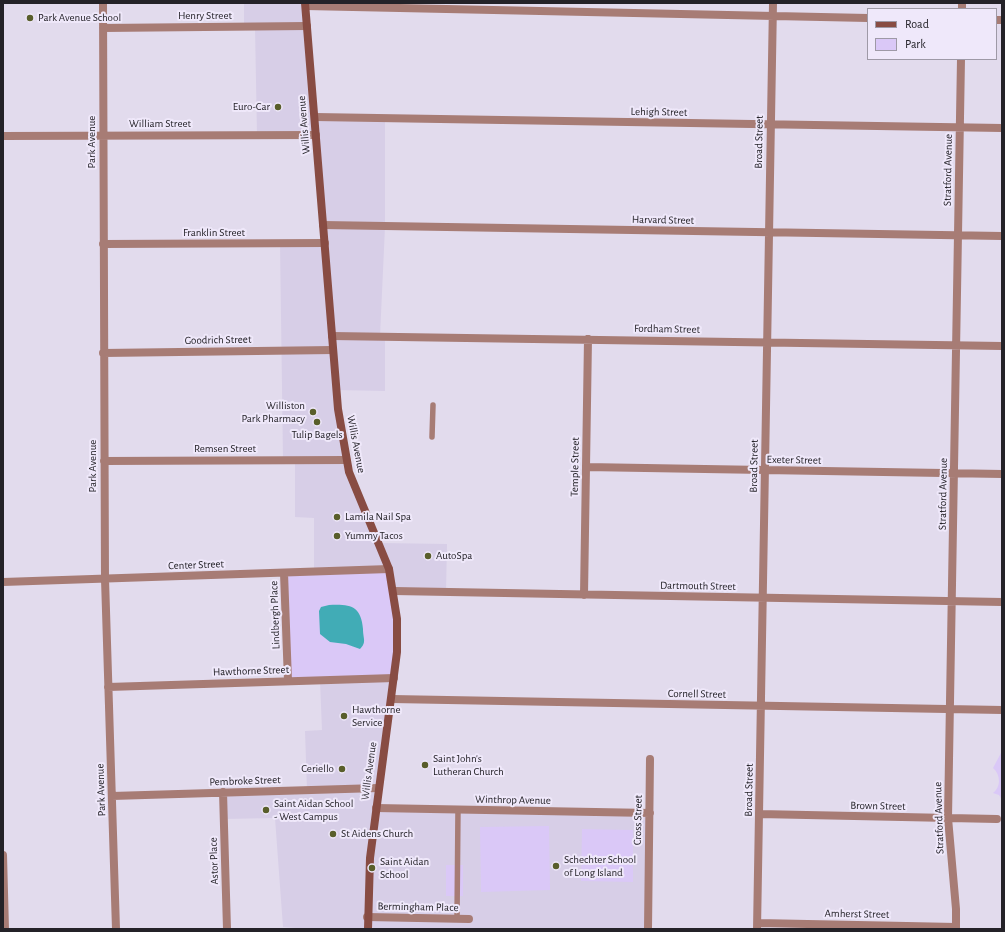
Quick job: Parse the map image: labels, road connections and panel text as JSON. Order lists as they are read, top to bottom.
{
  "streets": {
    "main road": ["Willis Avenue"],
    "street": [
      "Henry Street",
      "Lehigh Street",
      "William Street",
      "Park Avenue",
      "Broad Street",
      "Stratford Avenue",
      "Harvard Street",
      "Franklin Street",
      "Fordham Street",
      "Goodrich Street",
      "Remsen Street",
      "Exeter Street",
      "Temple Street",
      "Center Street",
      "Dartmouth Street",
      "Lindbergh Place",
      "Hawthorne Street",
      "Cornell Street",
      "Pembroke Street",
      "Winthrop Avenue",
      "Brown Street",
      "Cross Street",
      "Astor Place",
      "Bermingham Place",
      "Amherst Street"
    ]
  },
  "crossings": [
    ["Henry Street", "Willis Avenue"],
    ["Henry Street", "Park Avenue"],
    ["Lehigh Street", "Willis Avenue"],
    ["Lehigh Street", "Broad Street"],
    ["Lehigh Street", "Stratford Avenue"],
    ["William Street", "Willis Avenue"],
    ["William Street", "Park Avenue"],
    ["Willis Avenue", "Harvard Street"],
    ["Willis Avenue", "Franklin Street"],
    ["Willis Avenue", "Fordham Street"],
    ["Willis Avenue", "Goodrich Street"],
    ["Willis Avenue", "Remsen Street"],
    ["Willis Avenue", "Center Street"],
    ["Willis Avenue", "Dartmouth Street"],
    ["Willis Avenue", "Hawthorne Street"],
    ["Willis Avenue", "Cornell Street"],
    ["Willis Avenue", "Pembroke Street"],
    ["Willis Avenue", "Winthrop Avenue"],
    ["Willis Avenue", "Bermingham Place"],
    ["Park Avenue", "Franklin Street"],
    ["Park Avenue", "Goodrich Street"],
    ["Park Avenue", "Remsen Street"],
    ["Park Avenue", "Center Street"],
    ["Park Avenue", "Hawthorne Street"],
    ["Park Avenue", "Pembroke Street"],
    ["Broad Street", "Harvard Street"],
    ["Broad Street", "Fordham Street"],
    ["Broad Street", "Exeter Street"],
    ["Broad Street", "Dartmouth Street"],
    ["Broad Street", "Cornell Street"],
    ["Broad Street", "Brown Street"],
    ["Broad Street", "Amherst Street"],
    ["Stratford Avenue", "Harvard Street"],
    ["Stratford Avenue", "Fordham Street"],
    ["Stratford Avenue", "Exeter Street"],
    ["Stratford Avenue", "Dartmouth Street"],
    ["Stratford Avenue", "Cornell Street"],
    ["Stratford Avenue", "Brown Street"],
    ["Stratford Avenue", "Amherst Street"],
    ["Fordham Street", "Temple Street"],
    ["Exeter Street", "Temple Street"],
    ["Temple Street", "Dartmouth Street"],
    ["Center Street", "Lindbergh Place"],
    ["Lindbergh Place", "Hawthorne Street"],
    ["Pembroke Street", "Astor Place"],
    ["Winthrop Avenue", "Cross Street"]
  ],
  "places": [
    "Park Avenue School",
    "Euro-Car",
    "Williston Park Pharmacy",
    "Tulip Bagels",
    "Lamila Nail Spa",
    "Yummy Tacos",
    "AutoSpa",
    "Hawthorne Service",
    "Saint John's Lutheran Church",
    "Ceriello",
    "Saint Aidan School - West Campus",
    "St Aidens Church",
    "Schechter School of Long Island",
    "Saint Aidan School"
  ],
  "legend": ["Road", "Park"]
}
